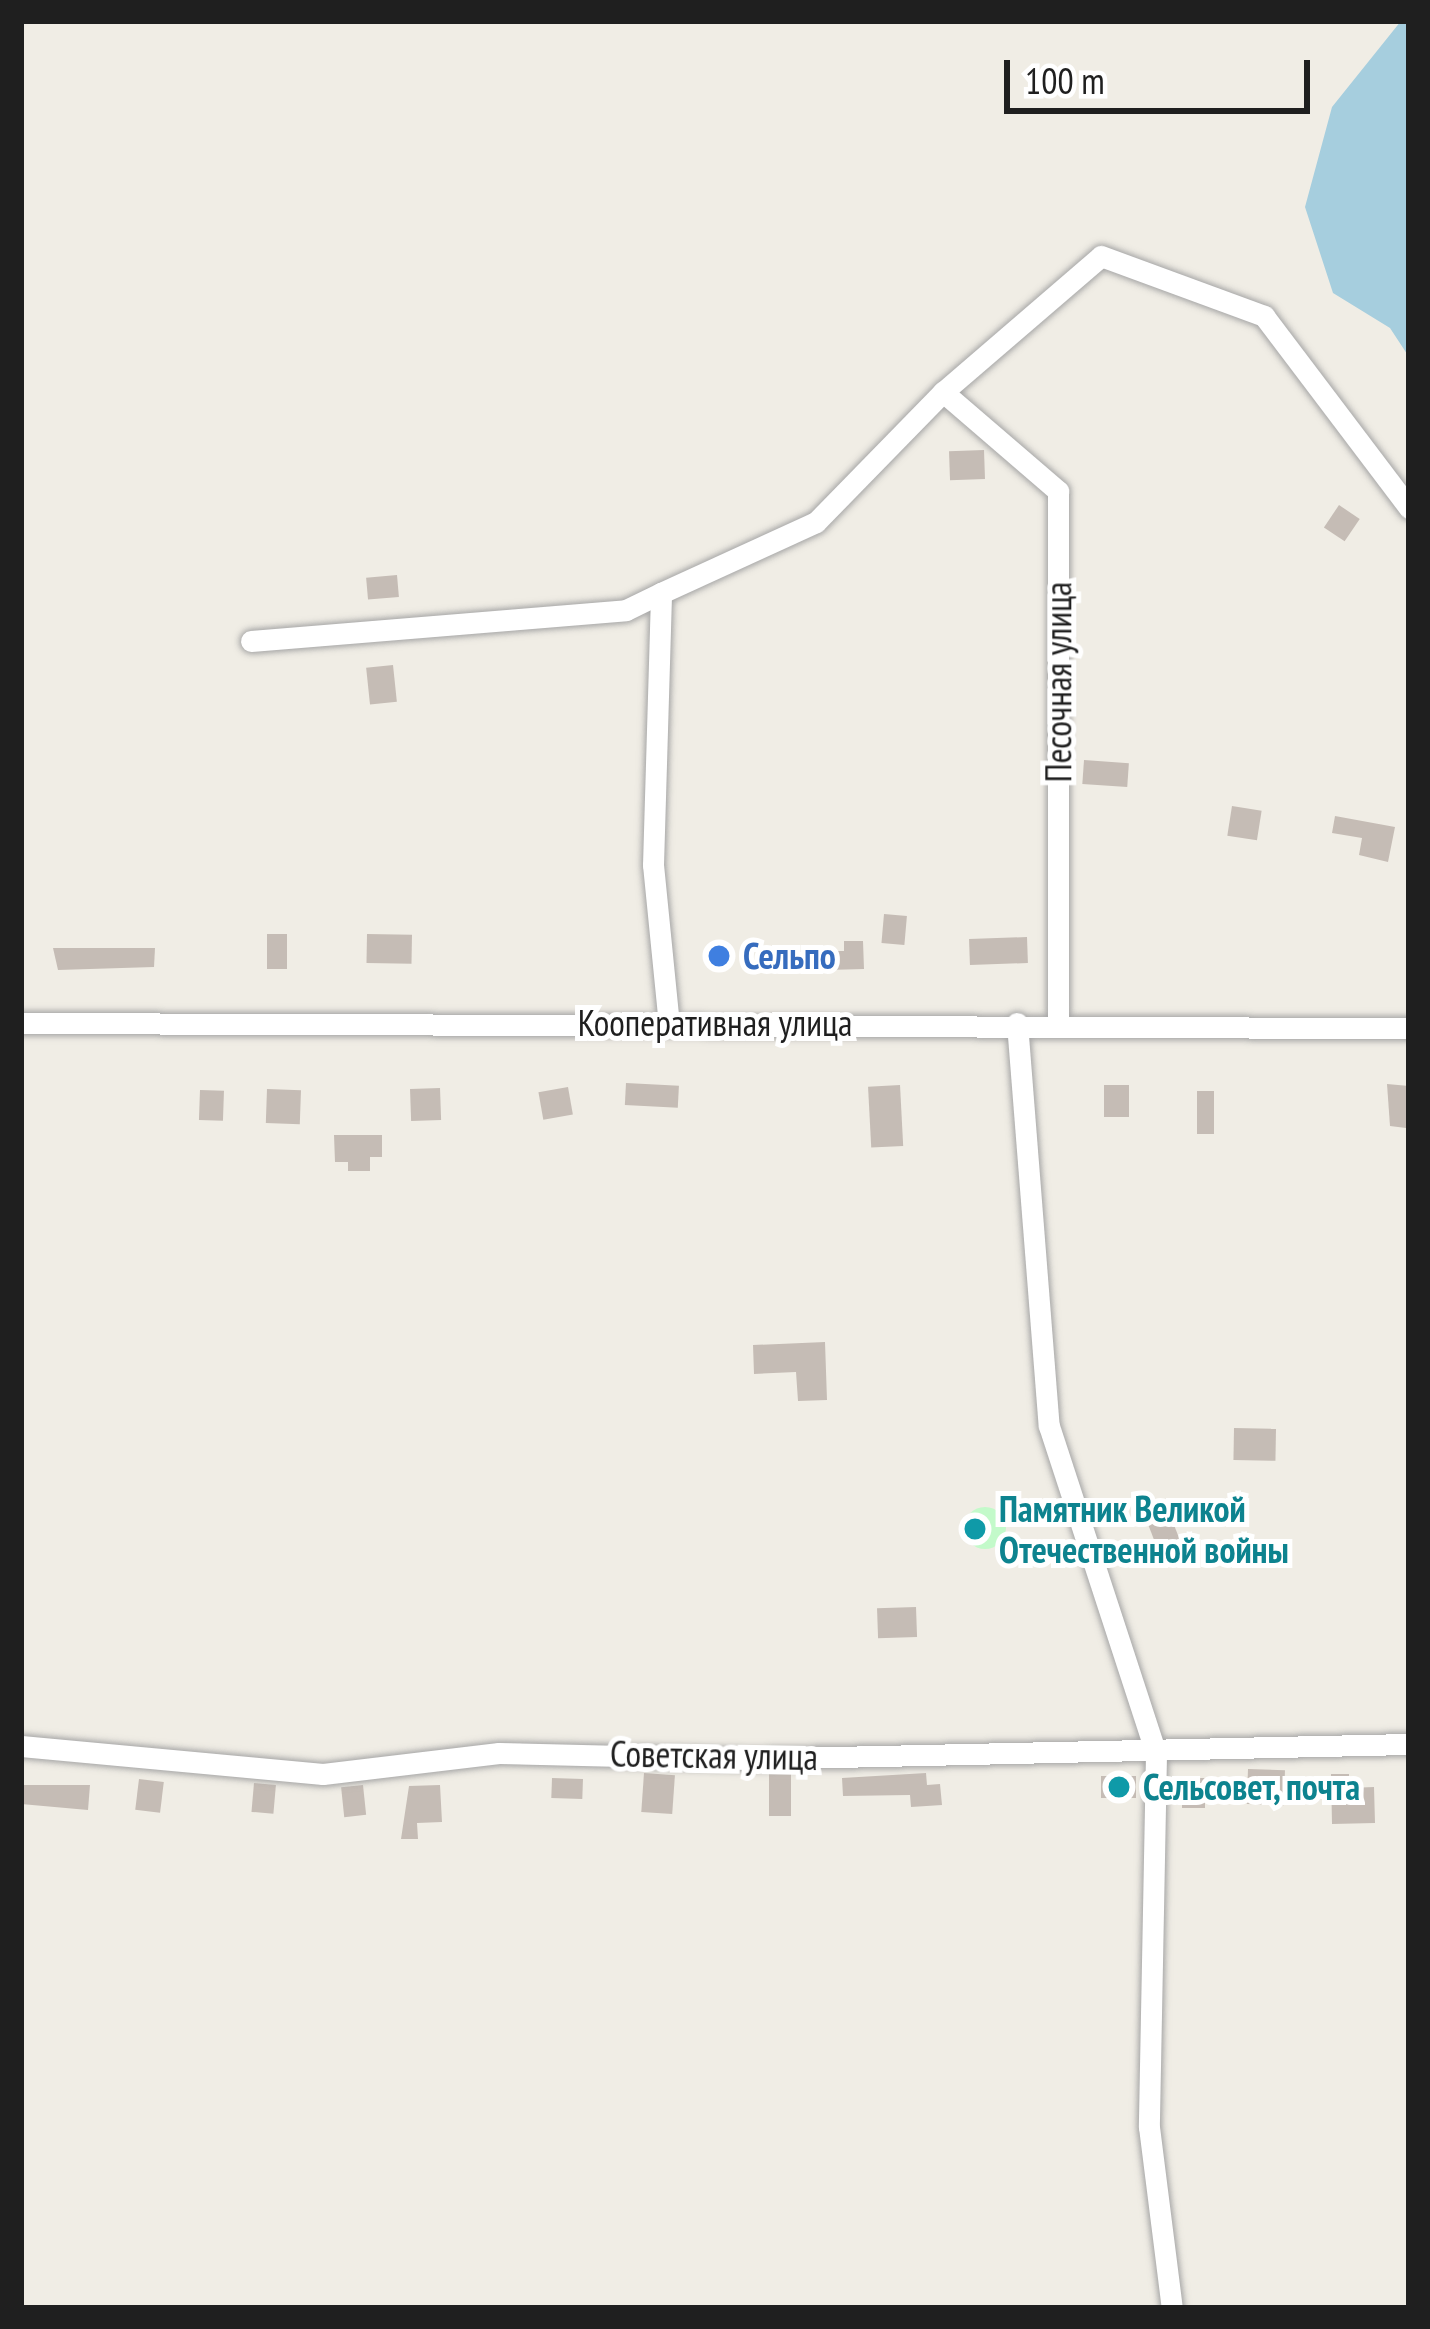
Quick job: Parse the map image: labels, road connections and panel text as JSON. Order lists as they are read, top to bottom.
{
  "streets": {
    "street": ["Песочная улица", "Кооперативная улица", "Советская улица"]
  },
  "crossings": [
    ["Песочная улица", "Кооперативная улица"]
  ],
  "places": ["Сельпо", "Памятник Великой Отечественной войны", "Сельсовет, почта"],
  "scale_bar": "100 m"
}
